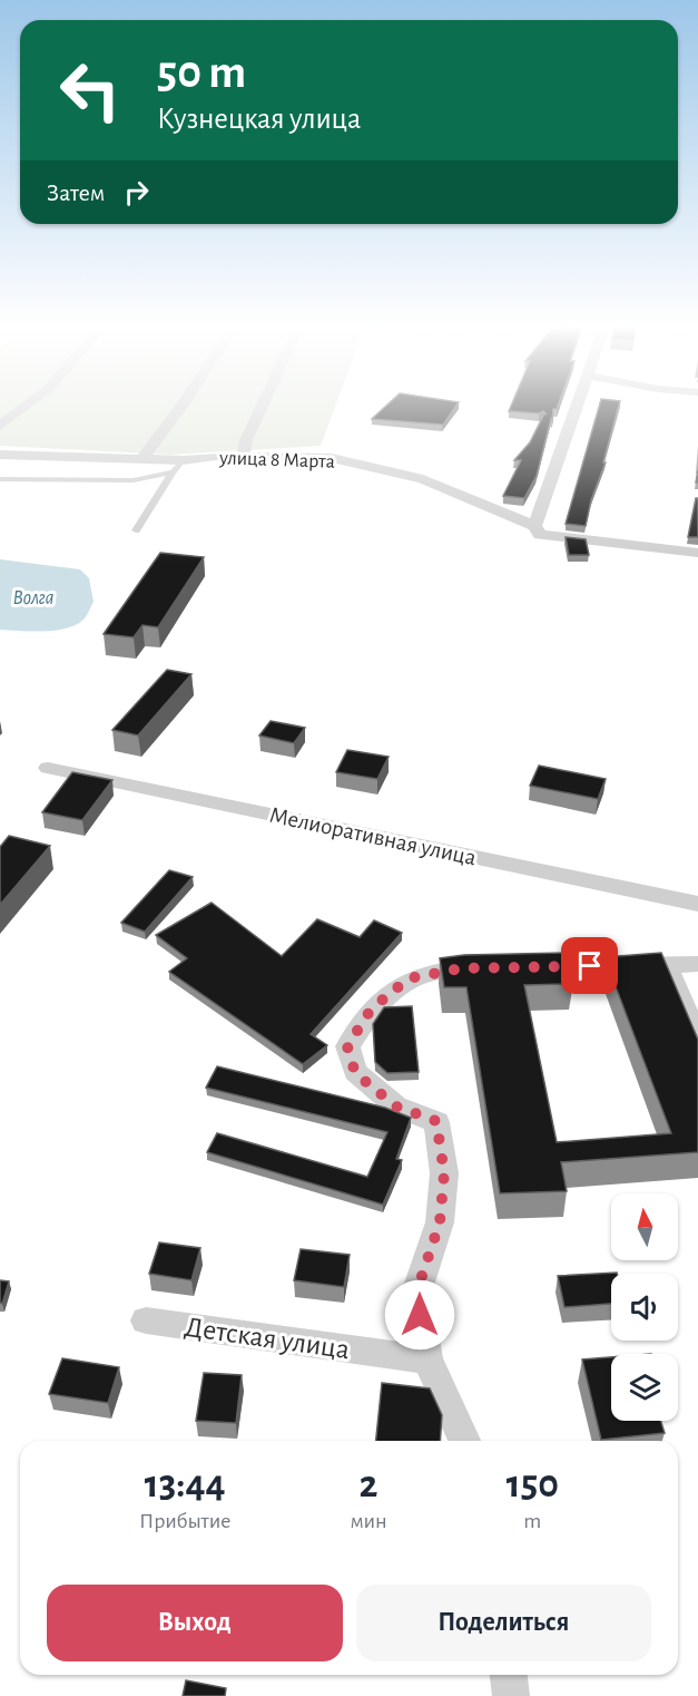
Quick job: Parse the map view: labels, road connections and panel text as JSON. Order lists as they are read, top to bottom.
{
  "streets": {
    "street": ["улица 8 Марта", "Мелиоративная улица", "Детская улица"]
  },
  "water": ["Волга"],
  "north": "top",
  "page": {
    "turn": ["50 m", "Кузнецкая улица"],
    "then": "Затем",
    "eta": [
      "13:44",
      "Прибытие",
      "2",
      "мин",
      "150",
      "m"
    ],
    "buttons": ["Выход", "Поделиться"]
  }
}
